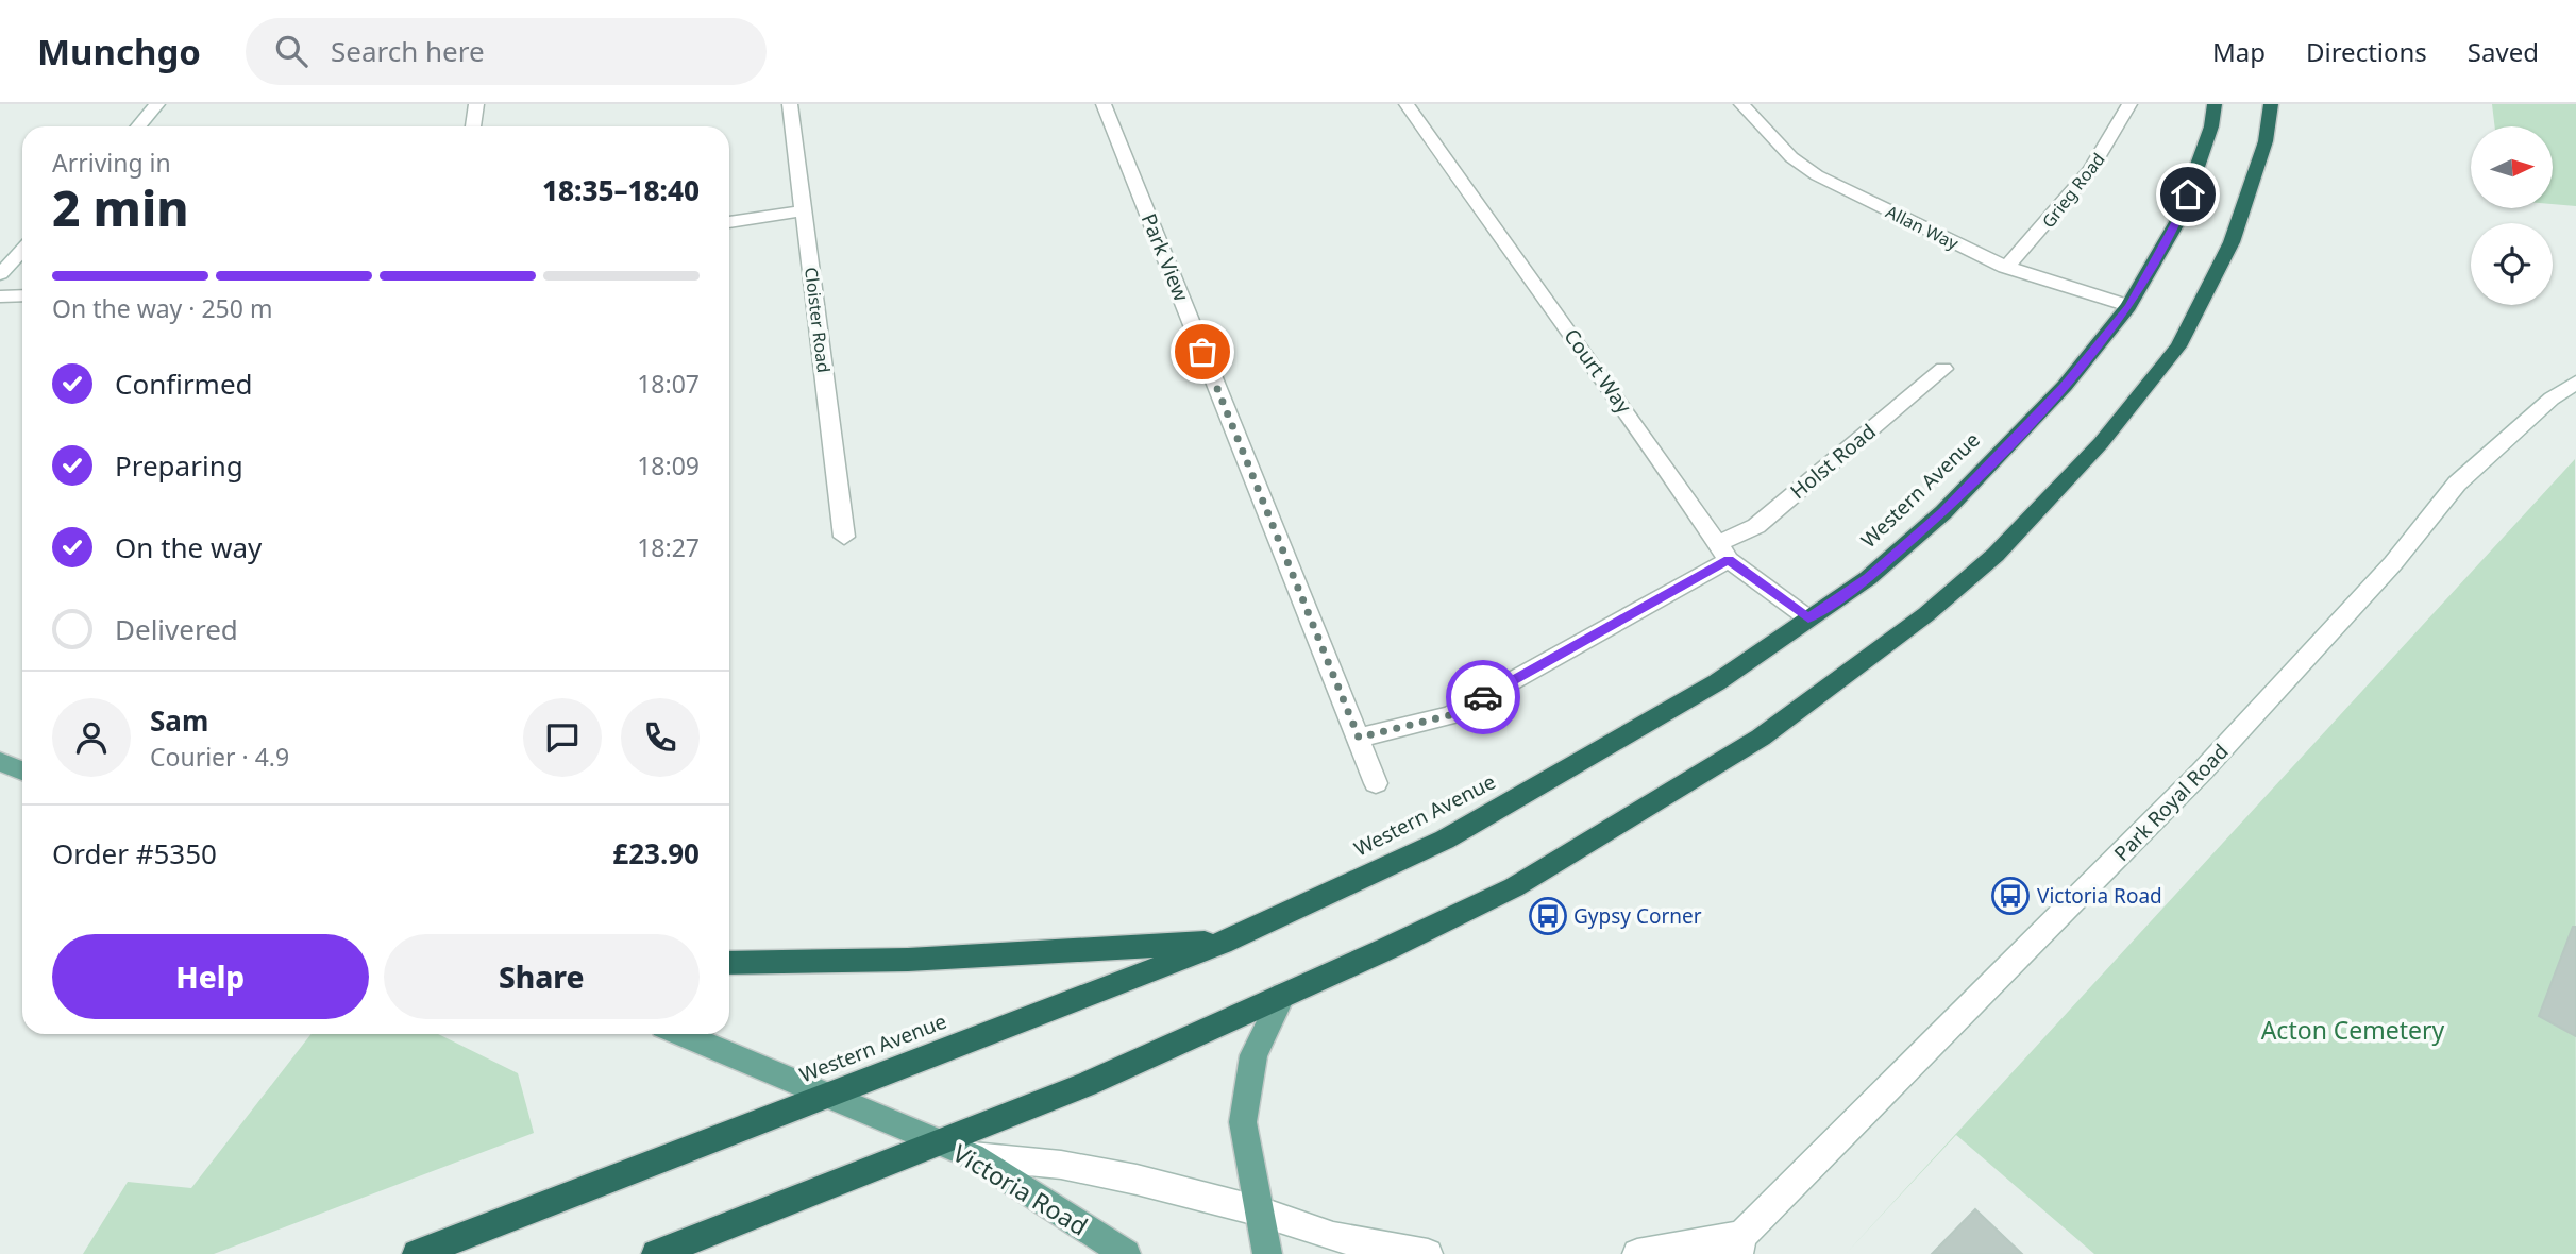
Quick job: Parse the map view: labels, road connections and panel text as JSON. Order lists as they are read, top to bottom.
{
  "streets": {
    "highway": ["Western Avenue"],
    "main road": ["Victoria Road"],
    "street": [
      "Grieg Road",
      "Allan Way",
      "Park View",
      "Cloister Road",
      "Court Way",
      "Holst Road",
      "Park Royal Road"
    ]
  },
  "crossings": [
    ["Grieg Road", "Allan Way"],
    ["Allan Way", "Western Avenue"],
    ["Park View", "Holst Road"],
    ["Court Way", "Holst Road"],
    ["Court Way", "Western Avenue"],
    ["Western Avenue", "Victoria Road"]
  ],
  "parks": ["Acton Cemetery"],
  "places": {
    "bus stop": ["Victoria Road", "Gypsy Corner"]
  },
  "north": "right",
  "page": {
    "header": "Munchgo",
    "search": "Search here",
    "nav": ["Map", "Directions", "Saved"],
    "heading": ["2 min", "Arriving in", "18:35–18:40"],
    "panel": [
      "Sam",
      "Courier · 4.9",
      "Order #5350",
      "£23.90"
    ],
    "bar": "On the way · 250 m",
    "list": [
      ["Confirmed", "18:07"],
      ["Preparing", "18:09"],
      ["On the way", "18:27"],
      "Delivered"
    ],
    "buttons": ["Help", "Share"]
  }
}
